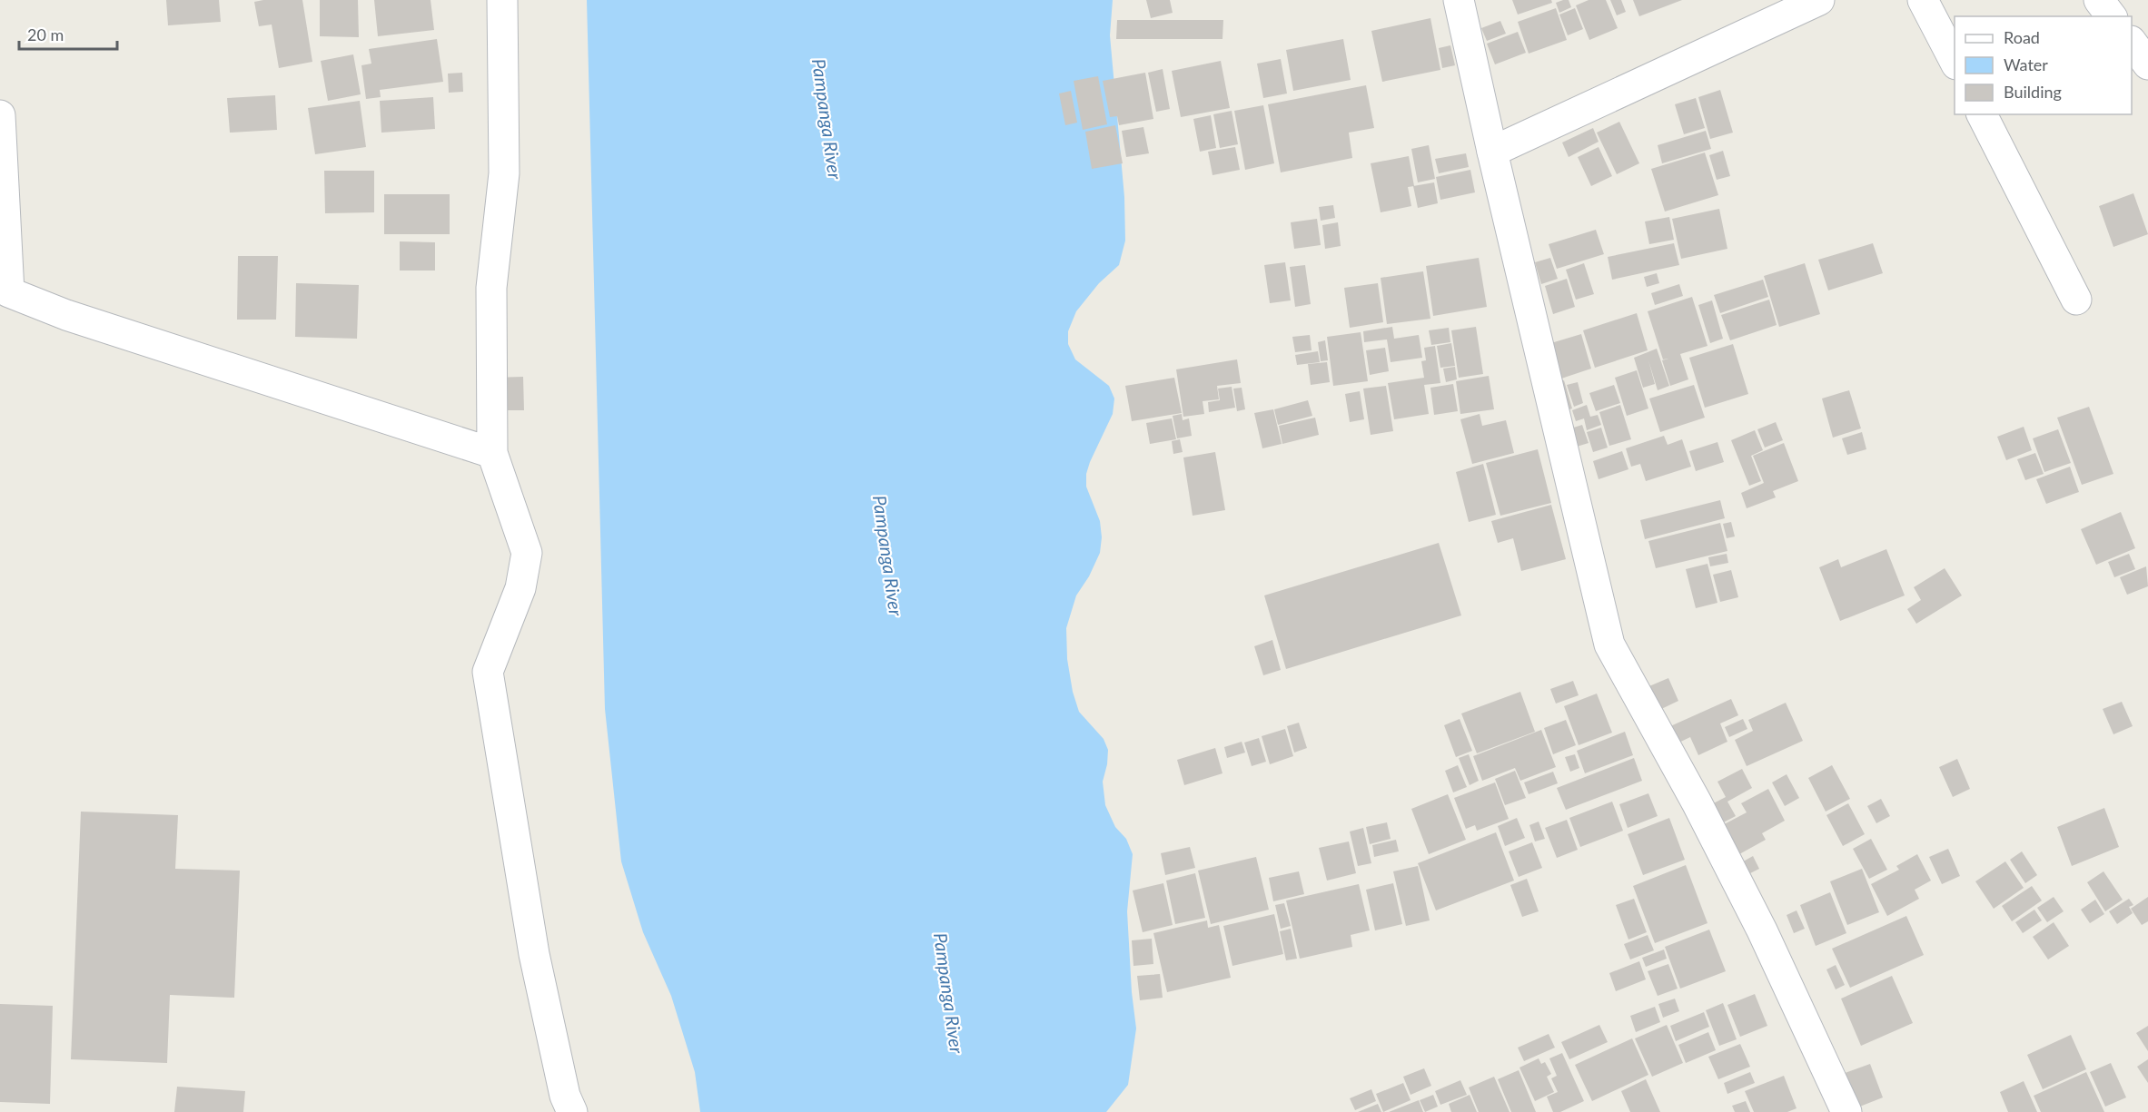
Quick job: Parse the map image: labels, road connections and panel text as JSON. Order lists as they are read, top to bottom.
{
  "water": ["Pampanga River"],
  "legend": ["Road", "Water", "Building"],
  "scale_bar": "20 m"
}
